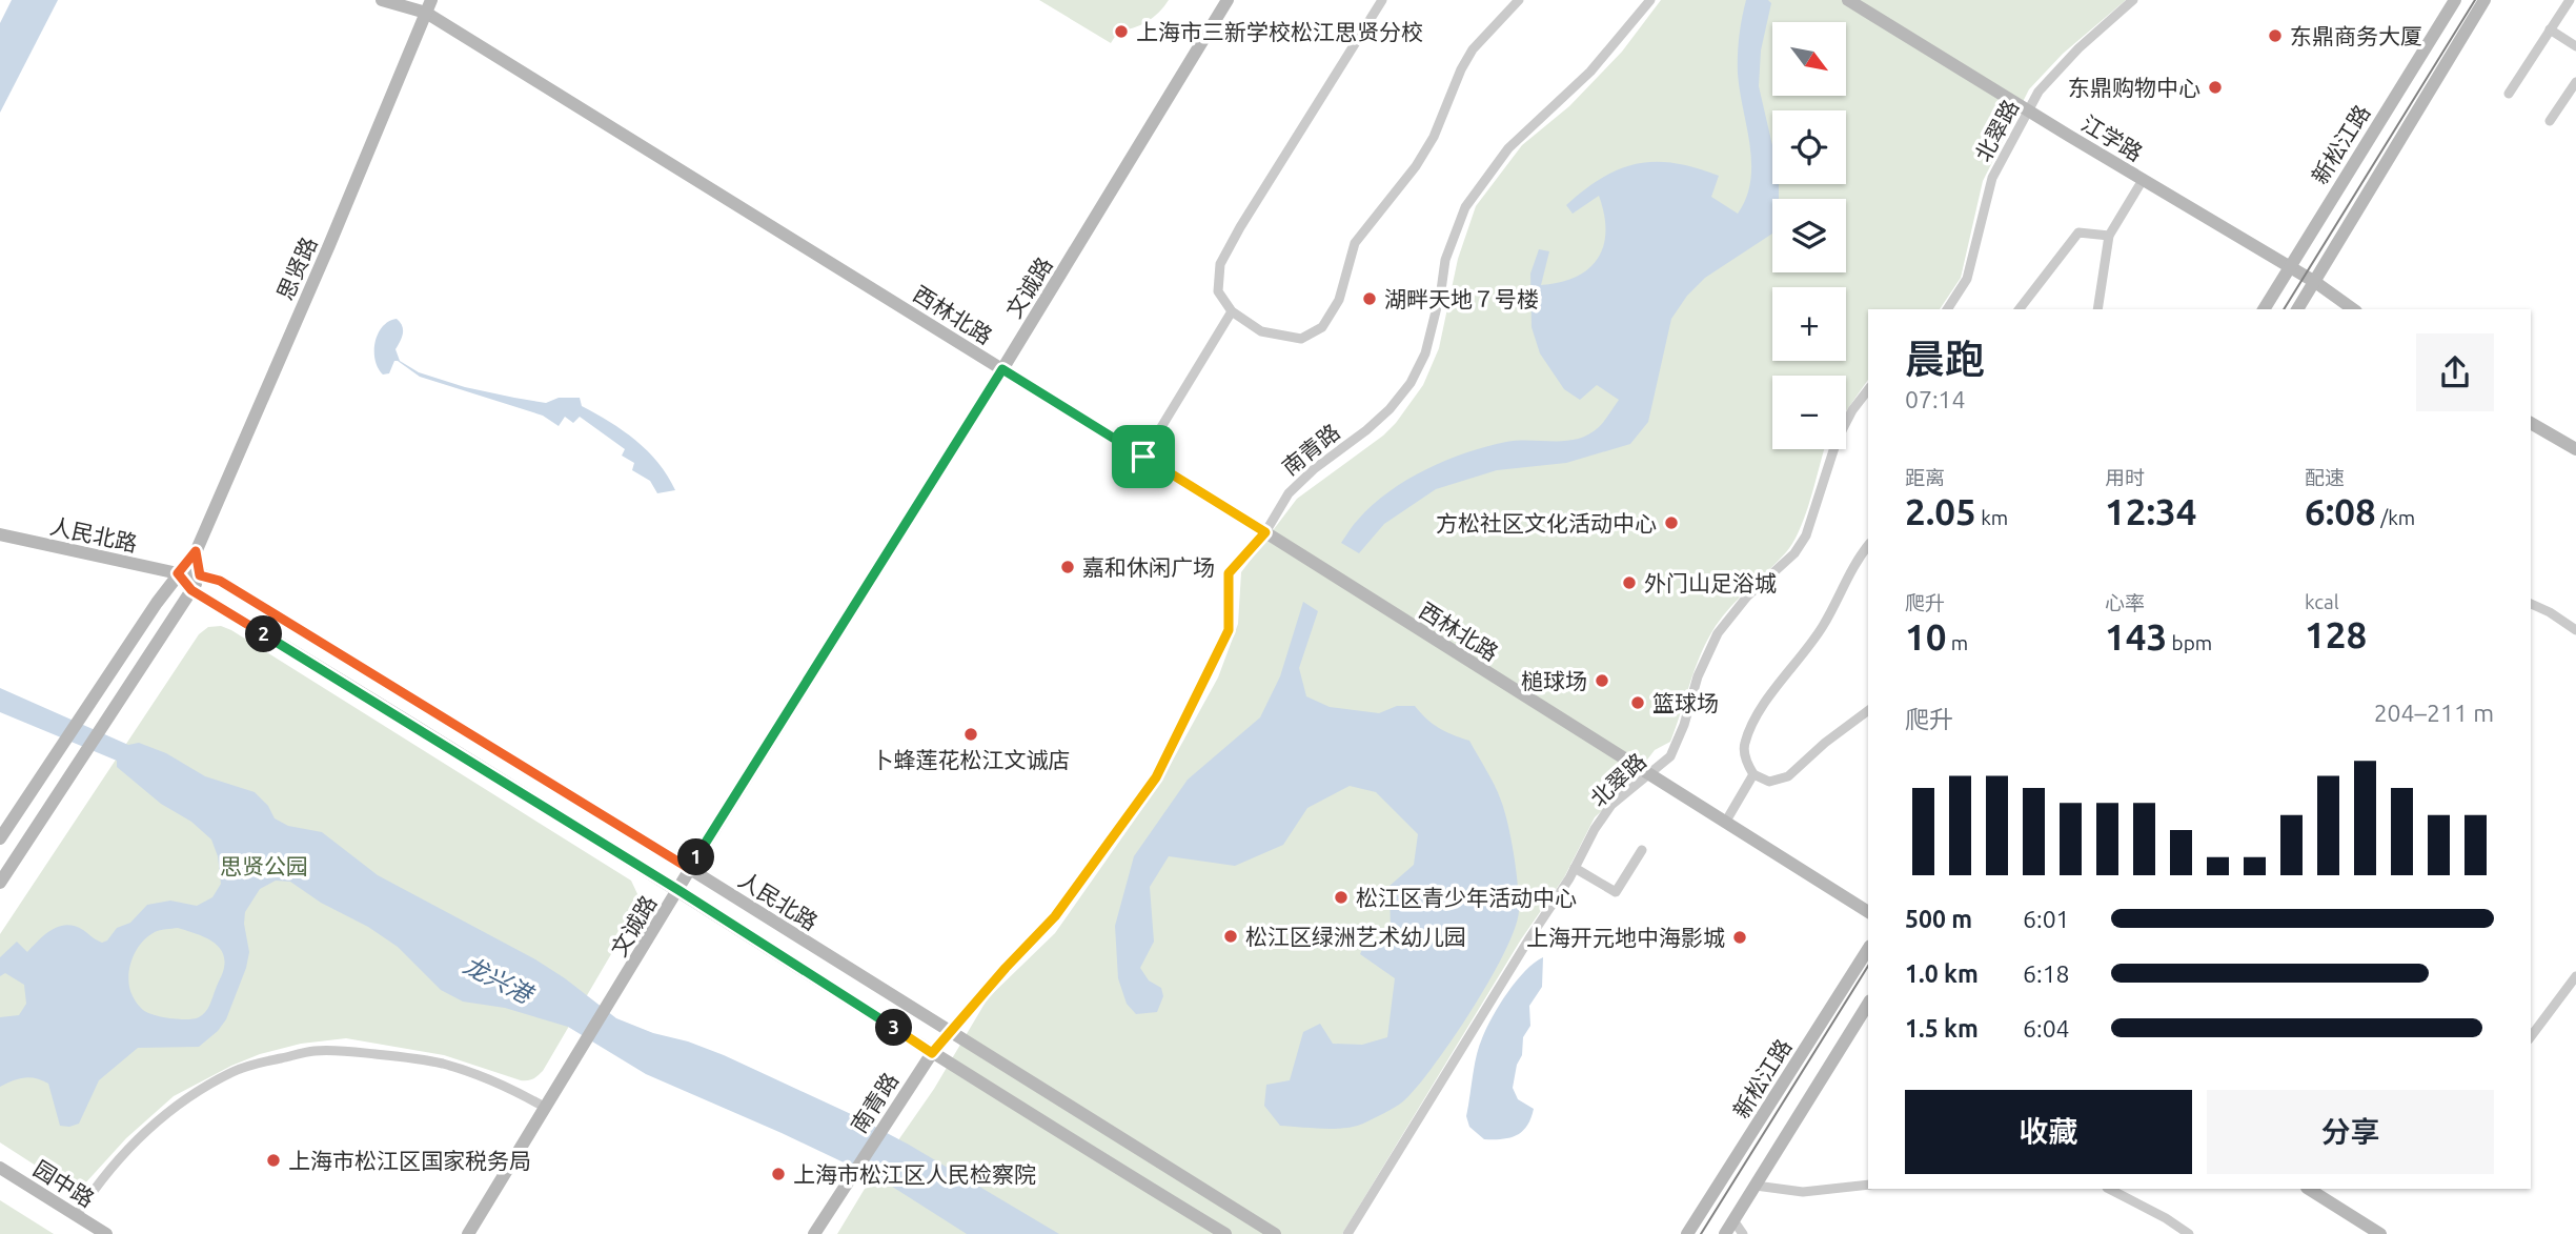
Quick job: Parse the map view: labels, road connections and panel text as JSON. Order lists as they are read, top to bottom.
{
  "streets": {
    "main road": [
      "江学路",
      "新松江路",
      "思贤路",
      "文诚路",
      "西林北路",
      "南青路",
      "人民北路",
      "园中路"
    ],
    "street": ["北翠路"]
  },
  "crossings": [
    ["北翠路", "江学路"],
    ["北翠路", "西林北路"],
    ["江学路", "新松江路"],
    ["思贤路", "西林北路"],
    ["思贤路", "人民北路"],
    ["文诚路", "西林北路"],
    ["文诚路", "人民北路"],
    ["西林北路", "南青路"],
    ["南青路", "人民北路"]
  ],
  "water": ["龙兴港"],
  "parks": ["思贤公园"],
  "places": [
    "上海市三新学校松江思贤分校",
    "东鼎商务大厦",
    "东鼎购物中心",
    "湖畔天地７号楼",
    "方松社区文化活动中心",
    "嘉和休闲广场",
    "外门山足浴城",
    "槌球场",
    "篮球场",
    "卜蜂莲花松江文诚店",
    "松江区青少年活动中心",
    "松江区绿洲艺术幼儿园",
    "上海开元地中海影城",
    "上海市松江区国家税务局",
    "上海市松江区人民检察院"
  ],
  "north": "bottom right",
  "page": {
    "map_buttons": ["+", "−"],
    "heading": ["晨跑", "07:14"],
    "stats": [
      ["距离", "2.05 km"],
      ["用时", "12:34"],
      ["配速", "6:08 /km"],
      ["爬升", "10 m"],
      ["心率", "143 bpm"],
      ["kcal", "128"]
    ],
    "pins": ["2", "1", "3"],
    "chart": ["爬升", "204–211 m"],
    "list": [
      {
        "name": "500 m",
        "note": "6:01"
      },
      {
        "name": "1.0 km",
        "note": "6:18"
      },
      {
        "name": "1.5 km",
        "note": "6:04"
      }
    ],
    "buttons": ["收藏", "分享"]
  }
}
